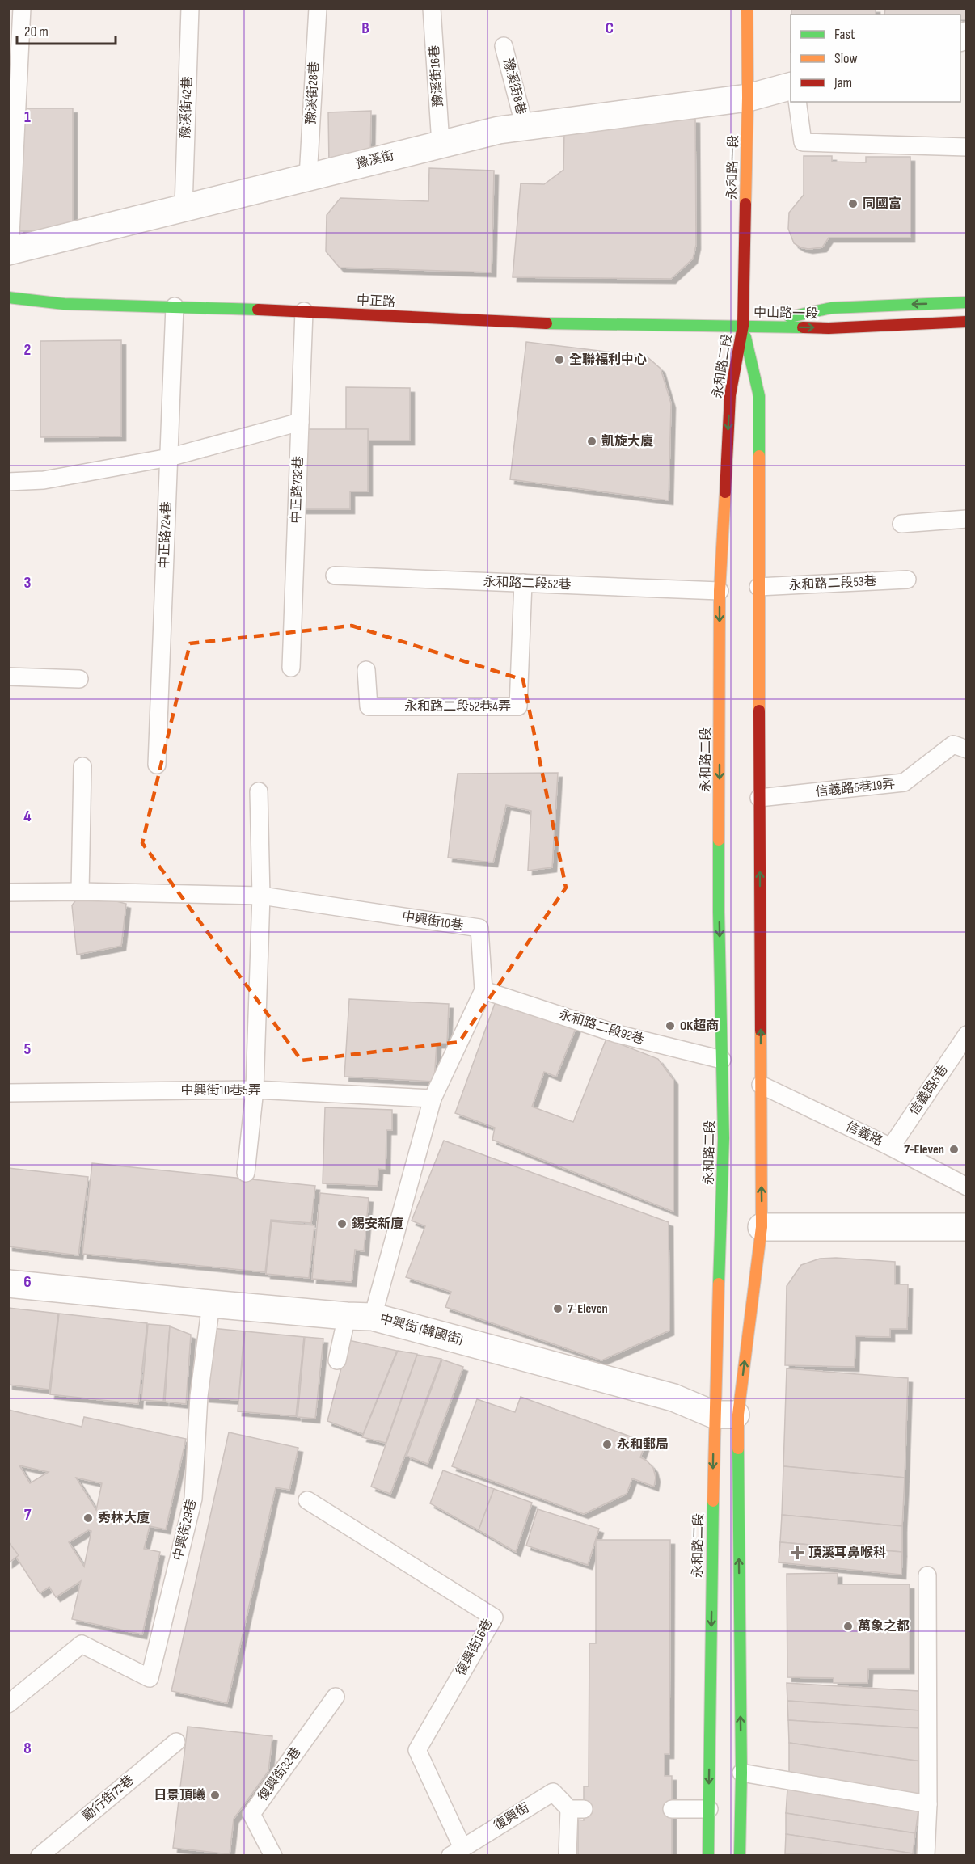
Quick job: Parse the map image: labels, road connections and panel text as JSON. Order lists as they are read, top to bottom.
{
  "streets": {
    "main road": [
      "永和路一段",
      "中正路",
      "中山路一段",
      "永和路二段"
    ],
    "street": ["豫溪街", "中興街 (韓國街)"],
    "lane": [
      "豫溪街16巷",
      "豫溪街8巷",
      "豫溪街28巷",
      "豫溪街42巷",
      "中正路732巷",
      "中正路724巷",
      "永和路二段52巷",
      "永和路二段53巷",
      "永和路二段52巷4弄",
      "信義路5巷19弄",
      "中興街10巷",
      "永和路二段92巷",
      "中興街10巷5弄",
      "信義路5巷",
      "信義路",
      "中興街29巷",
      "復興街16巷",
      "復興街32巷",
      "勵行街72巷",
      "復興街"
    ]
  },
  "crossings": [
    ["豫溪街16巷", "豫溪街"],
    ["豫溪街8巷", "豫溪街"],
    ["豫溪街28巷", "豫溪街"],
    ["豫溪街42巷", "豫溪街"],
    ["豫溪街", "永和路一段"],
    ["永和路一段", "中正路"],
    ["永和路一段", "中山路一段"],
    ["永和路一段", "永和路二段"],
    ["中正路", "中山路一段"],
    ["中正路", "永和路二段"],
    ["中正路", "中正路732巷"],
    ["中正路", "中正路724巷"],
    ["中山路一段", "永和路二段"],
    ["永和路二段", "永和路二段52巷"],
    ["永和路二段", "永和路二段53巷"],
    ["永和路二段", "信義路5巷19弄"],
    ["永和路二段", "永和路二段92巷"],
    ["永和路二段", "信義路"],
    ["永和路二段", "中興街 (韓國街)"],
    ["永和路二段52巷", "永和路二段52巷4弄"],
    ["中興街10巷", "永和路二段92巷"],
    ["中興街10巷", "中興街10巷5弄"],
    ["中興街10巷", "中興街 (韓國街)"],
    ["信義路5巷", "信義路"],
    ["中興街 (韓國街)", "中興街29巷"],
    ["復興街16巷", "復興街"]
  ],
  "places": {
    "other": [
      "同國富",
      "全聯福利中心",
      "凱旋大廈",
      "OK超商",
      "7-Εleven",
      "錫安新廈",
      "7-Eleven",
      "永和郵局",
      "秀林大廈",
      "萬象之都",
      "日景頂曦"
    ],
    "health": ["頂溪耳鼻喉科"]
  },
  "legend": ["Fast", "Slow", "Jam"],
  "scale_bar": "20 m",
  "grid": {
    "columns": ["B", "C"],
    "rows": [
      "1",
      "2",
      "3",
      "4",
      "5",
      "6",
      "7",
      "8"
    ]
  }
}
